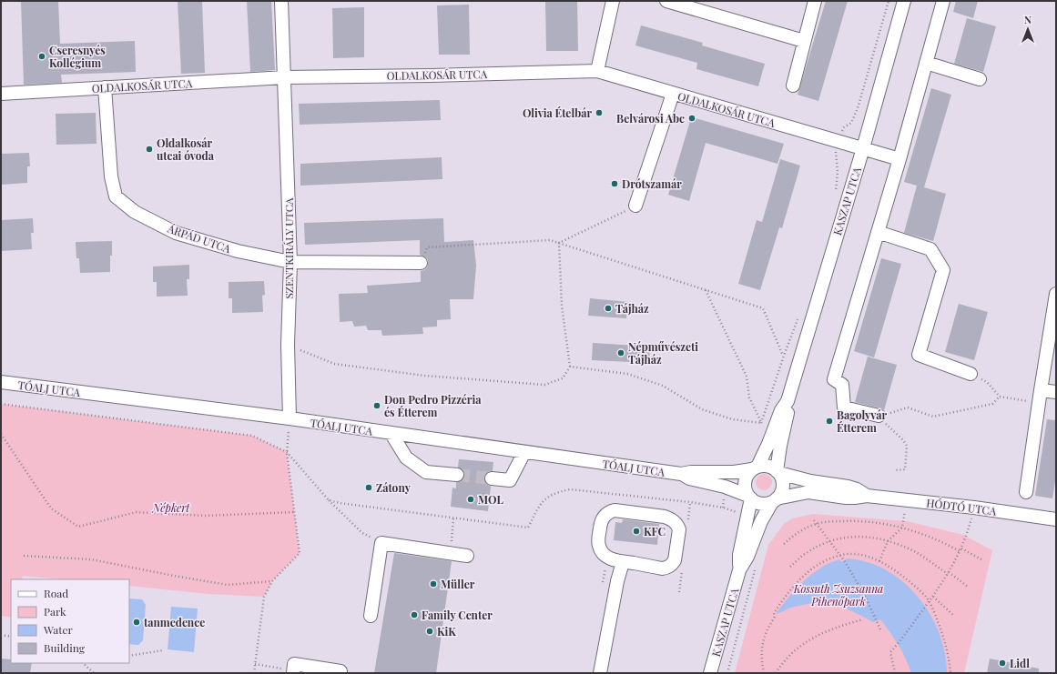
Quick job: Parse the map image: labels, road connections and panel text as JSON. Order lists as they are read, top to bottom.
{
  "streets": {
    "street": [
      "OLDALKOSÁR UTCA",
      "KASZAP UTCA",
      "ÁRPÁD UTCA",
      "SZENTKIRÁLY UTCA",
      "TÓALJ UTCA",
      "HÓDTÓ UTCA"
    ]
  },
  "crossings": [
    ["OLDALKOSÁR UTCA", "KASZAP UTCA"],
    ["OLDALKOSÁR UTCA", "ÁRPÁD UTCA"],
    ["OLDALKOSÁR UTCA", "SZENTKIRÁLY UTCA"],
    ["KASZAP UTCA", "TÓALJ UTCA"],
    ["KASZAP UTCA", "HÓDTÓ UTCA"],
    ["ÁRPÁD UTCA", "SZENTKIRÁLY UTCA"],
    ["SZENTKIRÁLY UTCA", "TÓALJ UTCA"],
    ["TÓALJ UTCA", "HÓDTÓ UTCA"]
  ],
  "parks": ["Népkert", "Kossuth Zsuzsanna Pihenőpark"],
  "places": [
    "Cseresnyés Kollégium",
    "Olivia Ételbár",
    "Belvárosi Abc",
    "Oldalkosár utcai óvoda",
    "Drótszamár",
    "Tájház",
    "Népművészeti Tájház",
    "Don Pedro Pizzéria és Étterem",
    "Bagolyvár Étterem",
    "Zátony",
    "MOL",
    "KFC",
    "Müller",
    "Family Center",
    "tanmedence",
    "KiK",
    "Lidl"
  ],
  "legend": [
    "Road",
    "Park",
    "Water",
    "Building"
  ],
  "north": "top"
}
